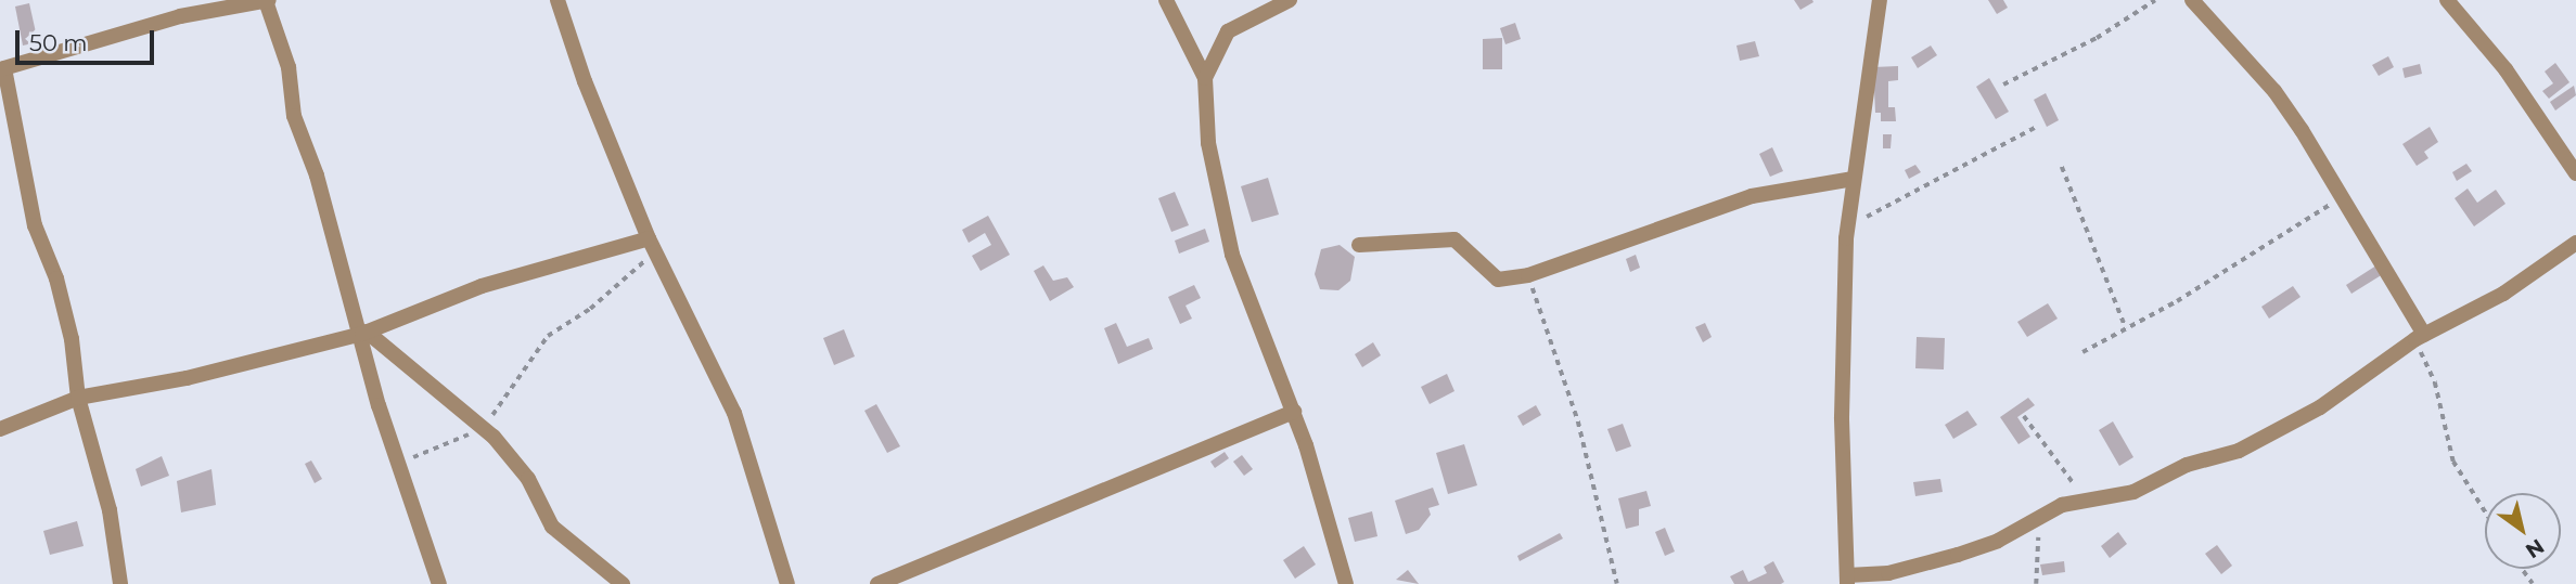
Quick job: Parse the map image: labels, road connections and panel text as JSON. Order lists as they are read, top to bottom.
{
  "scale_bar": "50 m",
  "north": "bottom right"
}
